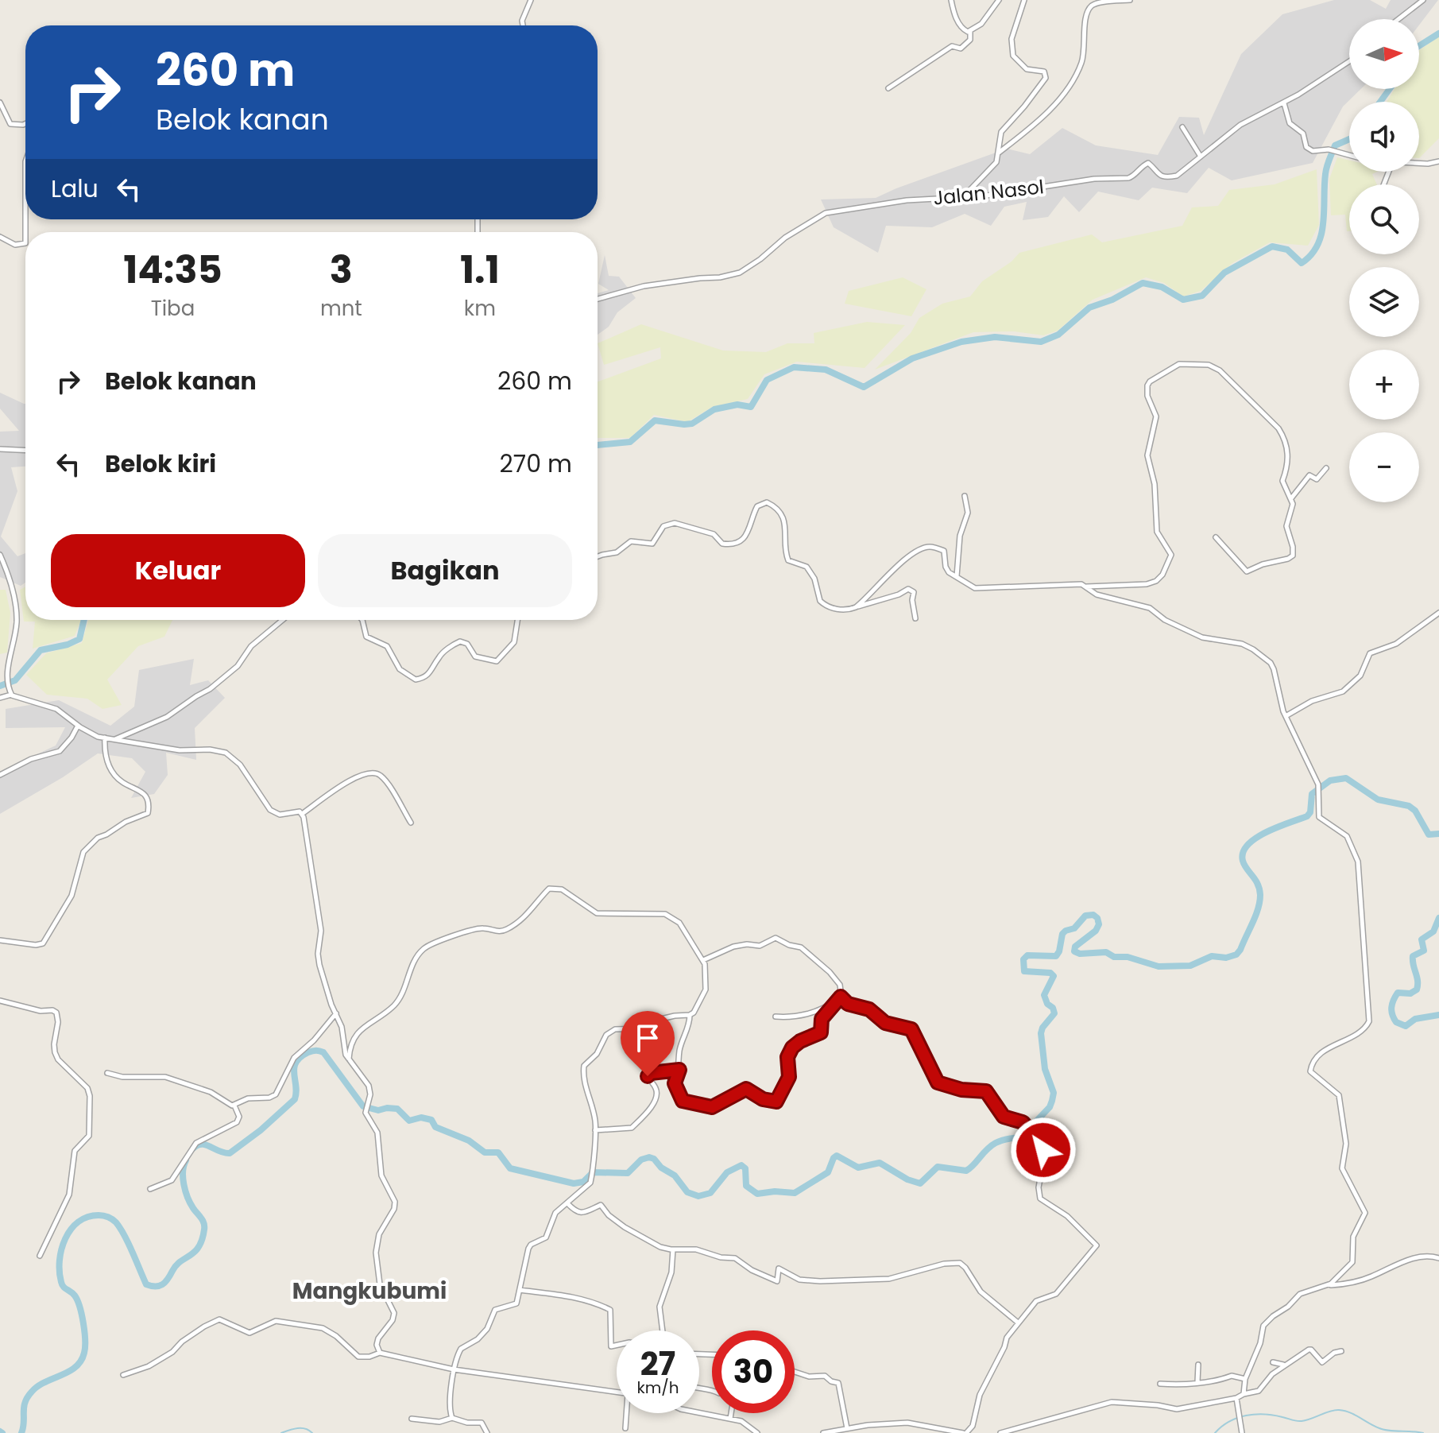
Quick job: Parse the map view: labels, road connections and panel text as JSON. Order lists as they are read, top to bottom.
{
  "streets": {
    "street": ["Jalan Nasol"]
  },
  "districts": ["Mangkubumi"],
  "north": "right",
  "page": {
    "map_buttons": ["+", "−"],
    "turn": ["260 m", "Belok kanan"],
    "then": "Lalu",
    "eta": [
      "14:35",
      "Tiba",
      "3",
      "mnt",
      "1.1",
      "km"
    ],
    "list": [
      {
        "name": "Belok kanan",
        "value": "260 m"
      },
      {
        "name": "Belok kiri",
        "value": "270 m"
      }
    ],
    "buttons": ["Keluar", "Bagikan"],
    "speed": "27 km/h",
    "limit": "30"
  }
}
